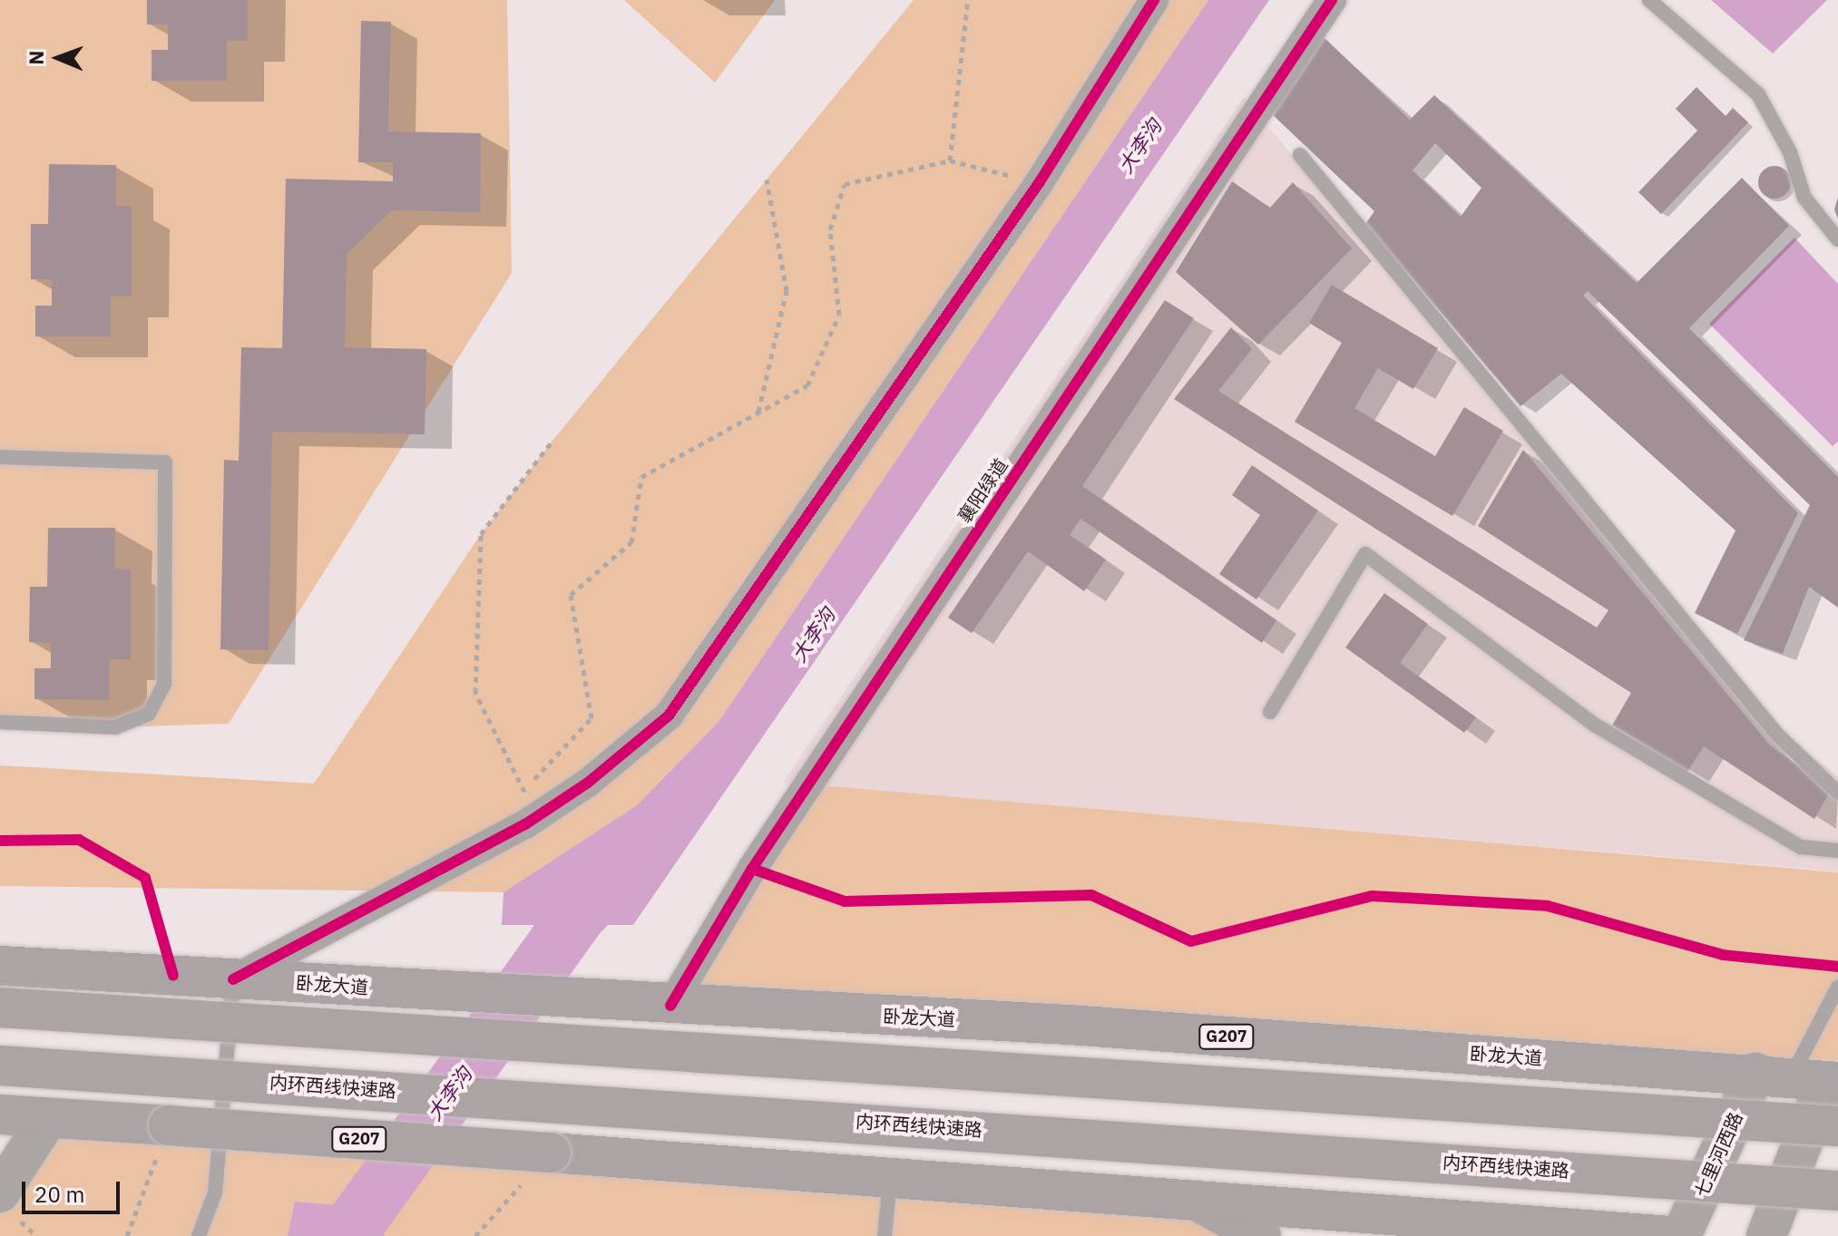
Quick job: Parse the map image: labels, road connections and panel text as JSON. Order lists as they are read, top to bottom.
{
  "streets": {
    "highway": ["卧龙大道", "G207", "内环西线快速路"],
    "street": ["襄阳绿道", "七里河西路"]
  },
  "crossings": [
    ["襄阳绿道", "卧龙大道"],
    ["卧龙大道", "七里河西路"]
  ],
  "water": ["大李沟"],
  "scale_bar": "20 m",
  "north": "left"
}
